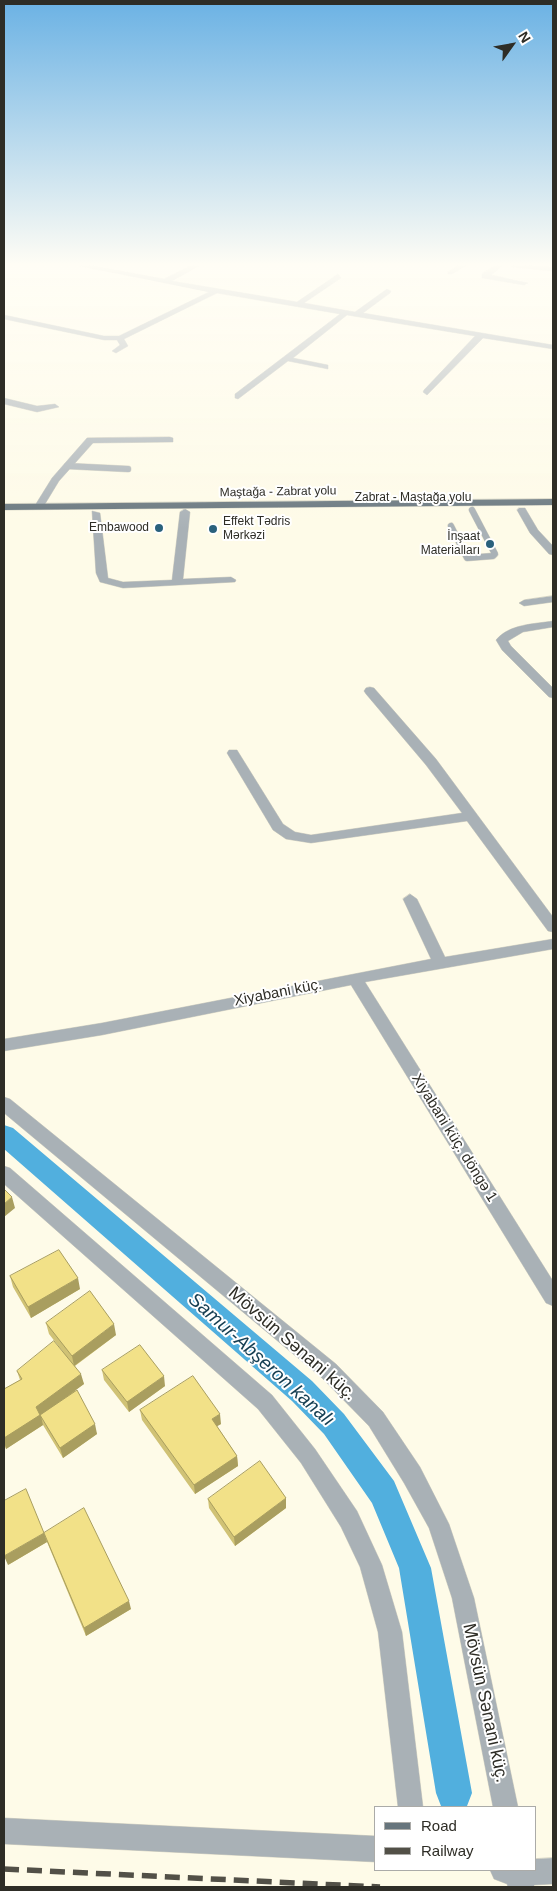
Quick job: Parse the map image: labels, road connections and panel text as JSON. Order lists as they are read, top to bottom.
{
  "streets": {
    "main road": ["Maştağa - Zabrat yolu", "Zabrat - Maştağa yolu"],
    "street": ["Xiyabani küç.", "Xiyabani küç. döngə 1", "Mövsün Sənani küç."]
  },
  "crossings": [
    ["Xiyabani küç.", "Xiyabani küç. döngə 1"]
  ],
  "water": ["Samur-Abşeron kanalı"],
  "places": ["Embawood", "Effekt Tədris Mərkəzi", "İnşaat Materialları"],
  "legend": ["Road", "Railway"],
  "north": "top right"
}
